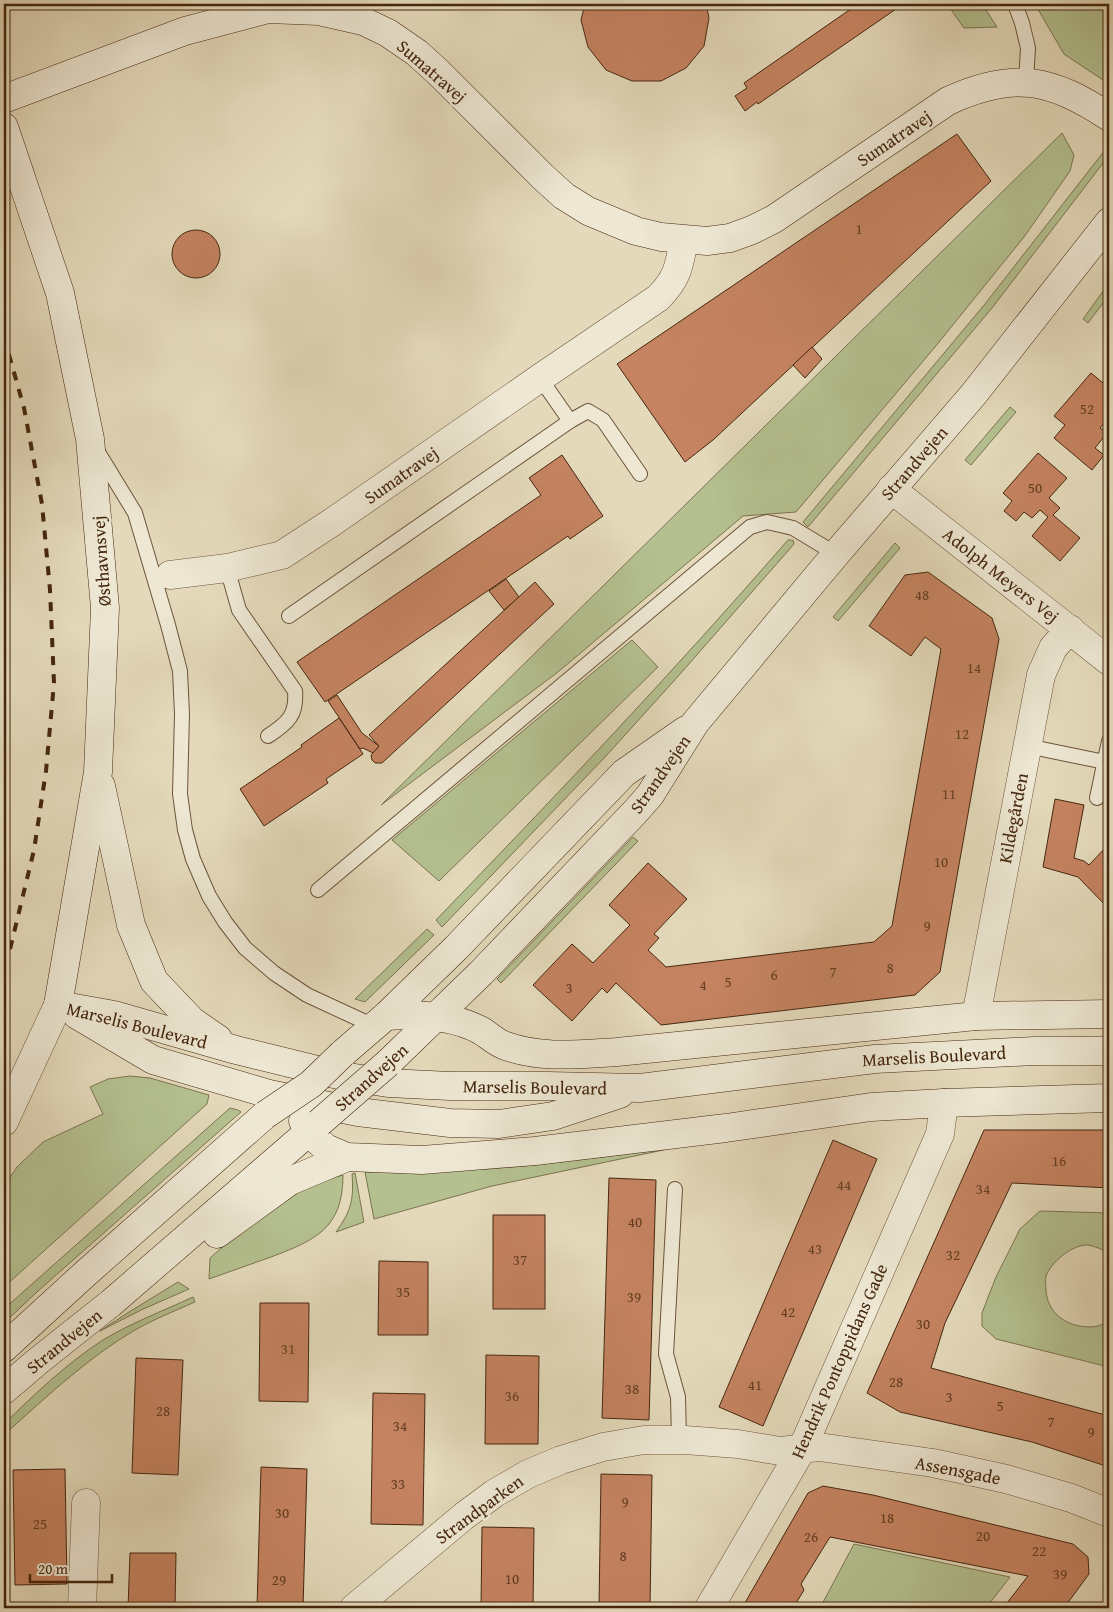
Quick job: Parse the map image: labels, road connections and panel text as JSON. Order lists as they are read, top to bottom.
{
  "streets": {
    "street": [
      "Sumatravej",
      "Strandvejen",
      "Østhavnsvej",
      "Adolph Meyers Vej",
      "Kildegården",
      "Marselis Boulevard",
      "Hendrik Pontoppidans Gade",
      "Assensgade",
      "Strandparken"
    ]
  },
  "crossings": [
    ["Strandvejen", "Adolph Meyers Vej"],
    ["Østhavnsvej", "Marselis Boulevard"],
    ["Adolph Meyers Vej", "Kildegården"],
    ["Hendrik Pontoppidans Gade", "Assensgade"],
    ["Hendrik Pontoppidans Gade", "Strandparken"],
    ["Assensgade", "Strandparken"]
  ],
  "house_numbers": [
    "1",
    "52",
    "50",
    "48",
    "14",
    "12",
    "11",
    "10",
    "9",
    "8",
    "7",
    "6",
    "5",
    "4",
    "3",
    "16",
    "44",
    "34",
    "40",
    "43",
    "32",
    "37",
    "35",
    "39",
    "42",
    "30",
    "31",
    "28",
    "41",
    "38",
    "36",
    "3",
    "5",
    "28",
    "7",
    "34",
    "9",
    "33",
    "9",
    "30",
    "18",
    "25",
    "20",
    "26",
    "22",
    "8",
    "39",
    "10",
    "29"
  ],
  "scale_bar": "20 m"
}
